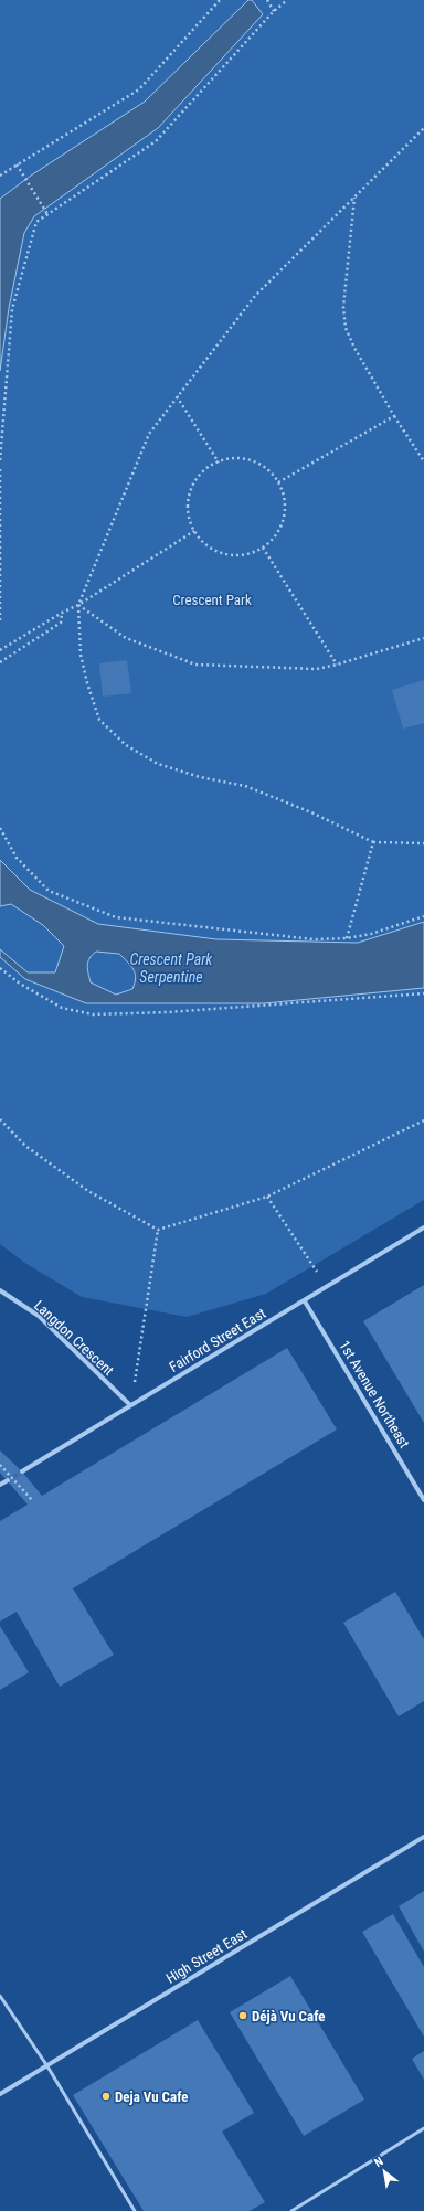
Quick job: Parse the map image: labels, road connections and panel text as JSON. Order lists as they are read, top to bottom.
{
  "streets": {
    "street": [
      "Langdon Crescent",
      "Fairford Street East",
      "1st Avenue Northeast",
      "High Street East"
    ]
  },
  "crossings": [
    ["Langdon Crescent", "Fairford Street East"],
    ["Fairford Street East", "1st Avenue Northeast"]
  ],
  "water": ["Crescent Park Serpentine"],
  "parks": ["Crescent Park"],
  "places": ["Déjà Vu Cafe", "Deja Vu Cafe"],
  "north": "top left"
}
